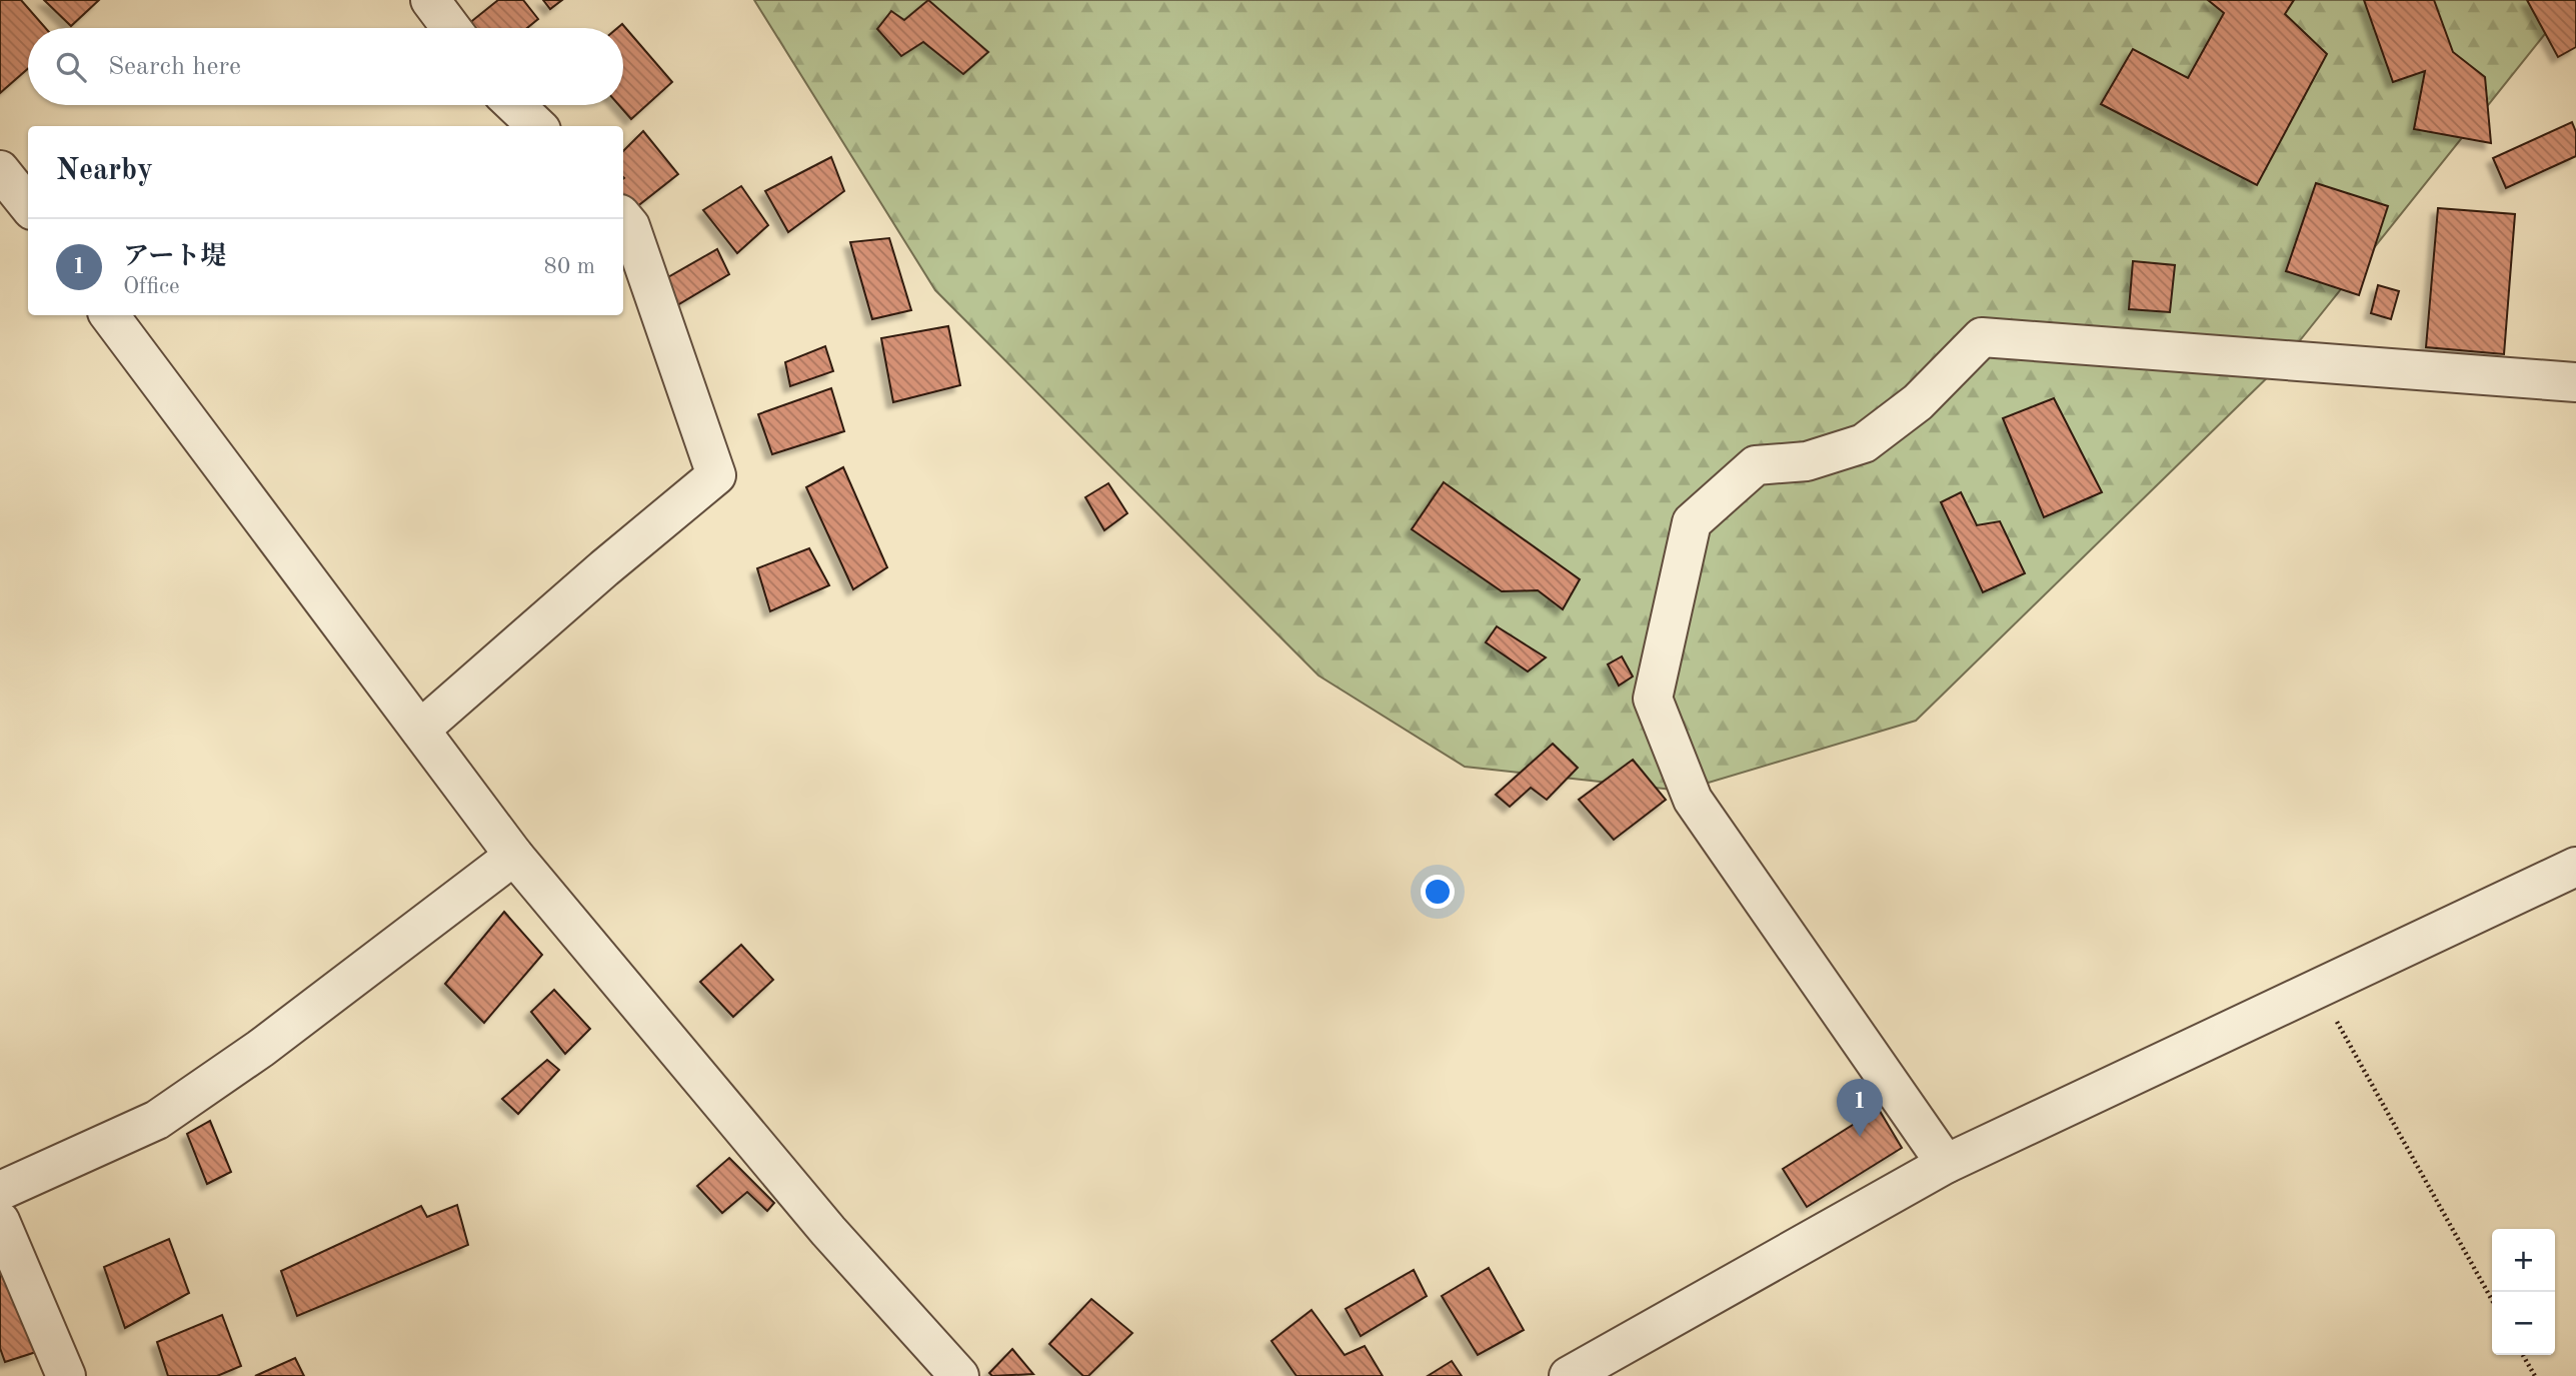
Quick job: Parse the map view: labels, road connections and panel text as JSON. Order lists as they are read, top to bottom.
{
  "page": {
    "search": "Search here",
    "heading": "Nearby",
    "list": [
      {
        "mark": "1",
        "name": "アート堤",
        "note": "Office",
        "value": "80 m"
      }
    ],
    "pins": "1",
    "map_buttons": ["+", "−"]
  }
}
